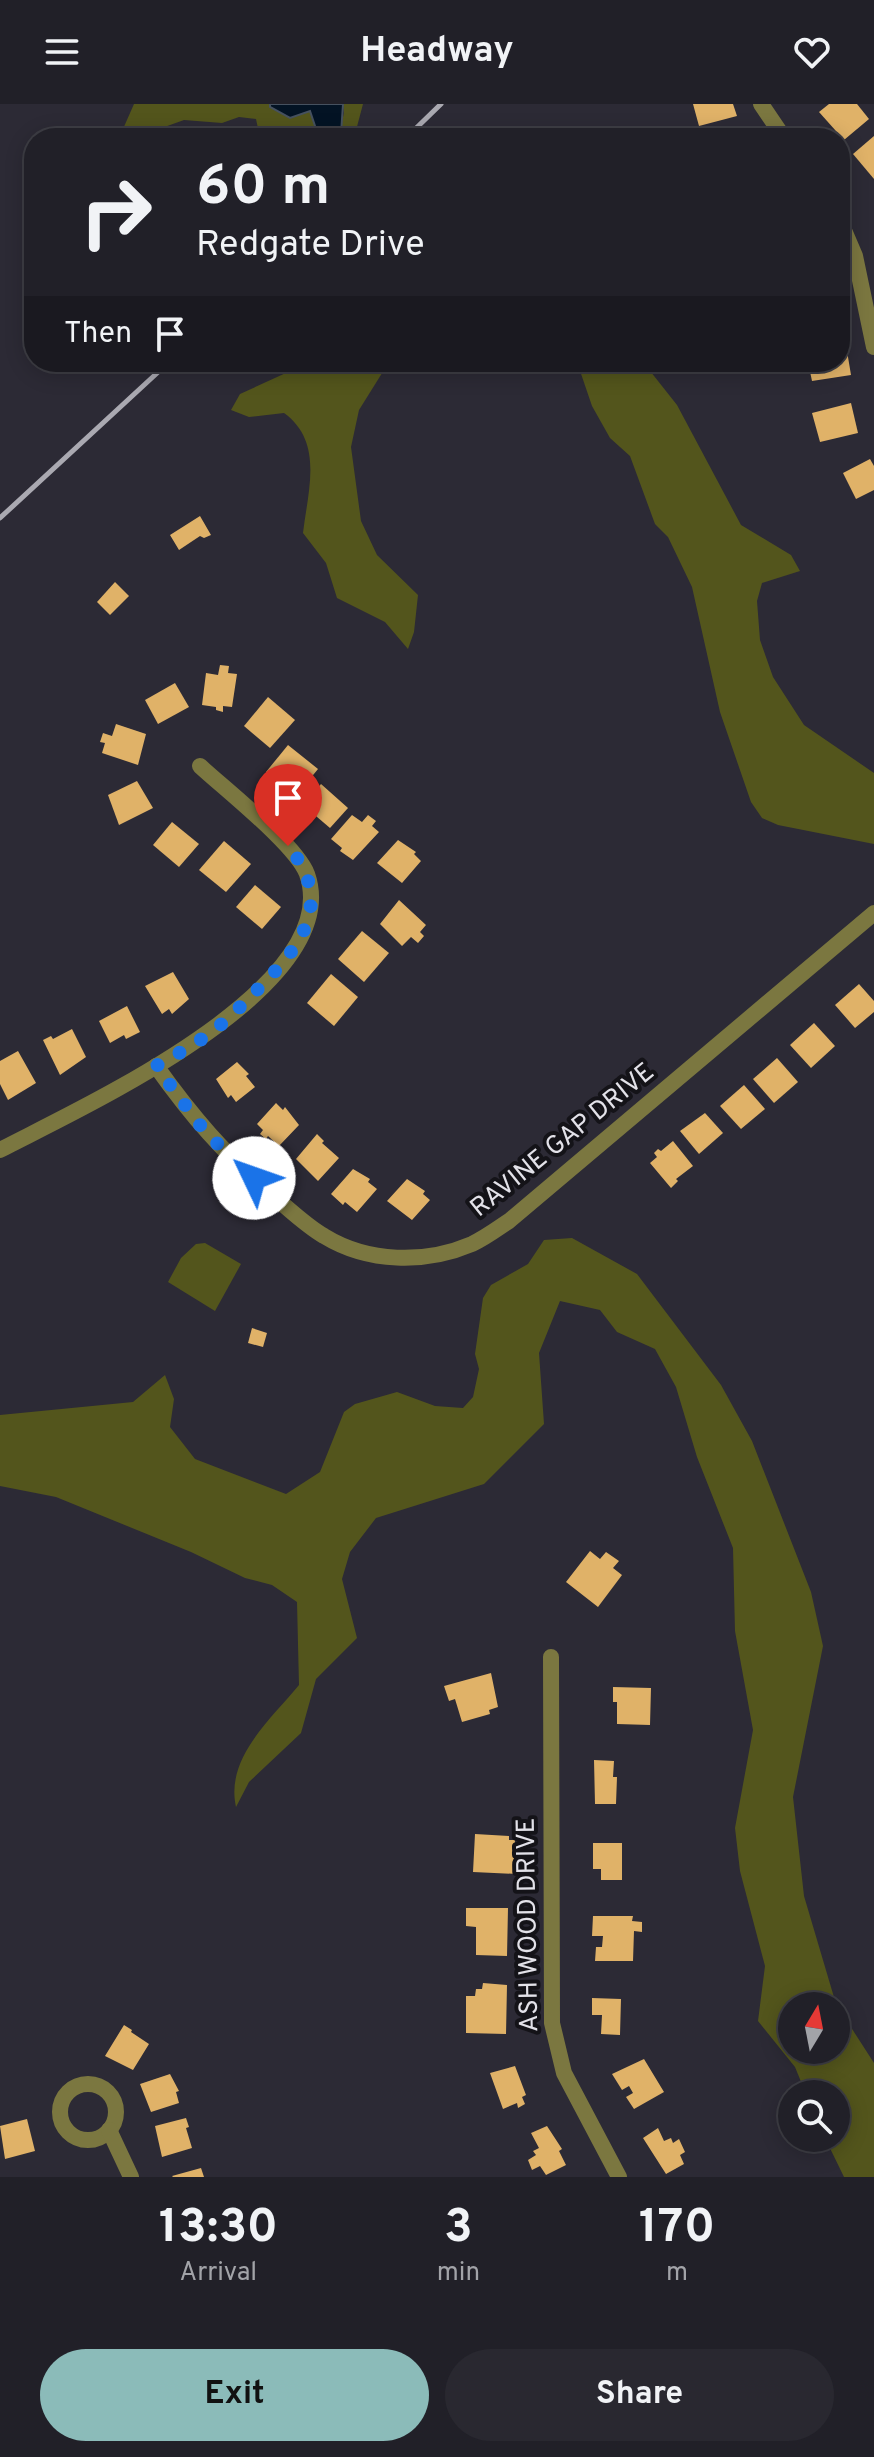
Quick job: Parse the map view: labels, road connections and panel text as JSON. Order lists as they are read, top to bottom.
{
  "streets": {
    "street": ["RAVINE GAP DRIVE", "ASH WOOD DRIVE"]
  },
  "north": "top",
  "page": {
    "header": "Headway",
    "turn": ["60 m", "Redgate Drive"],
    "then": "Then",
    "eta": [
      "13:30",
      "Arrival",
      "3",
      "min",
      "170",
      "m"
    ],
    "buttons": ["Exit", "Share"]
  }
}
